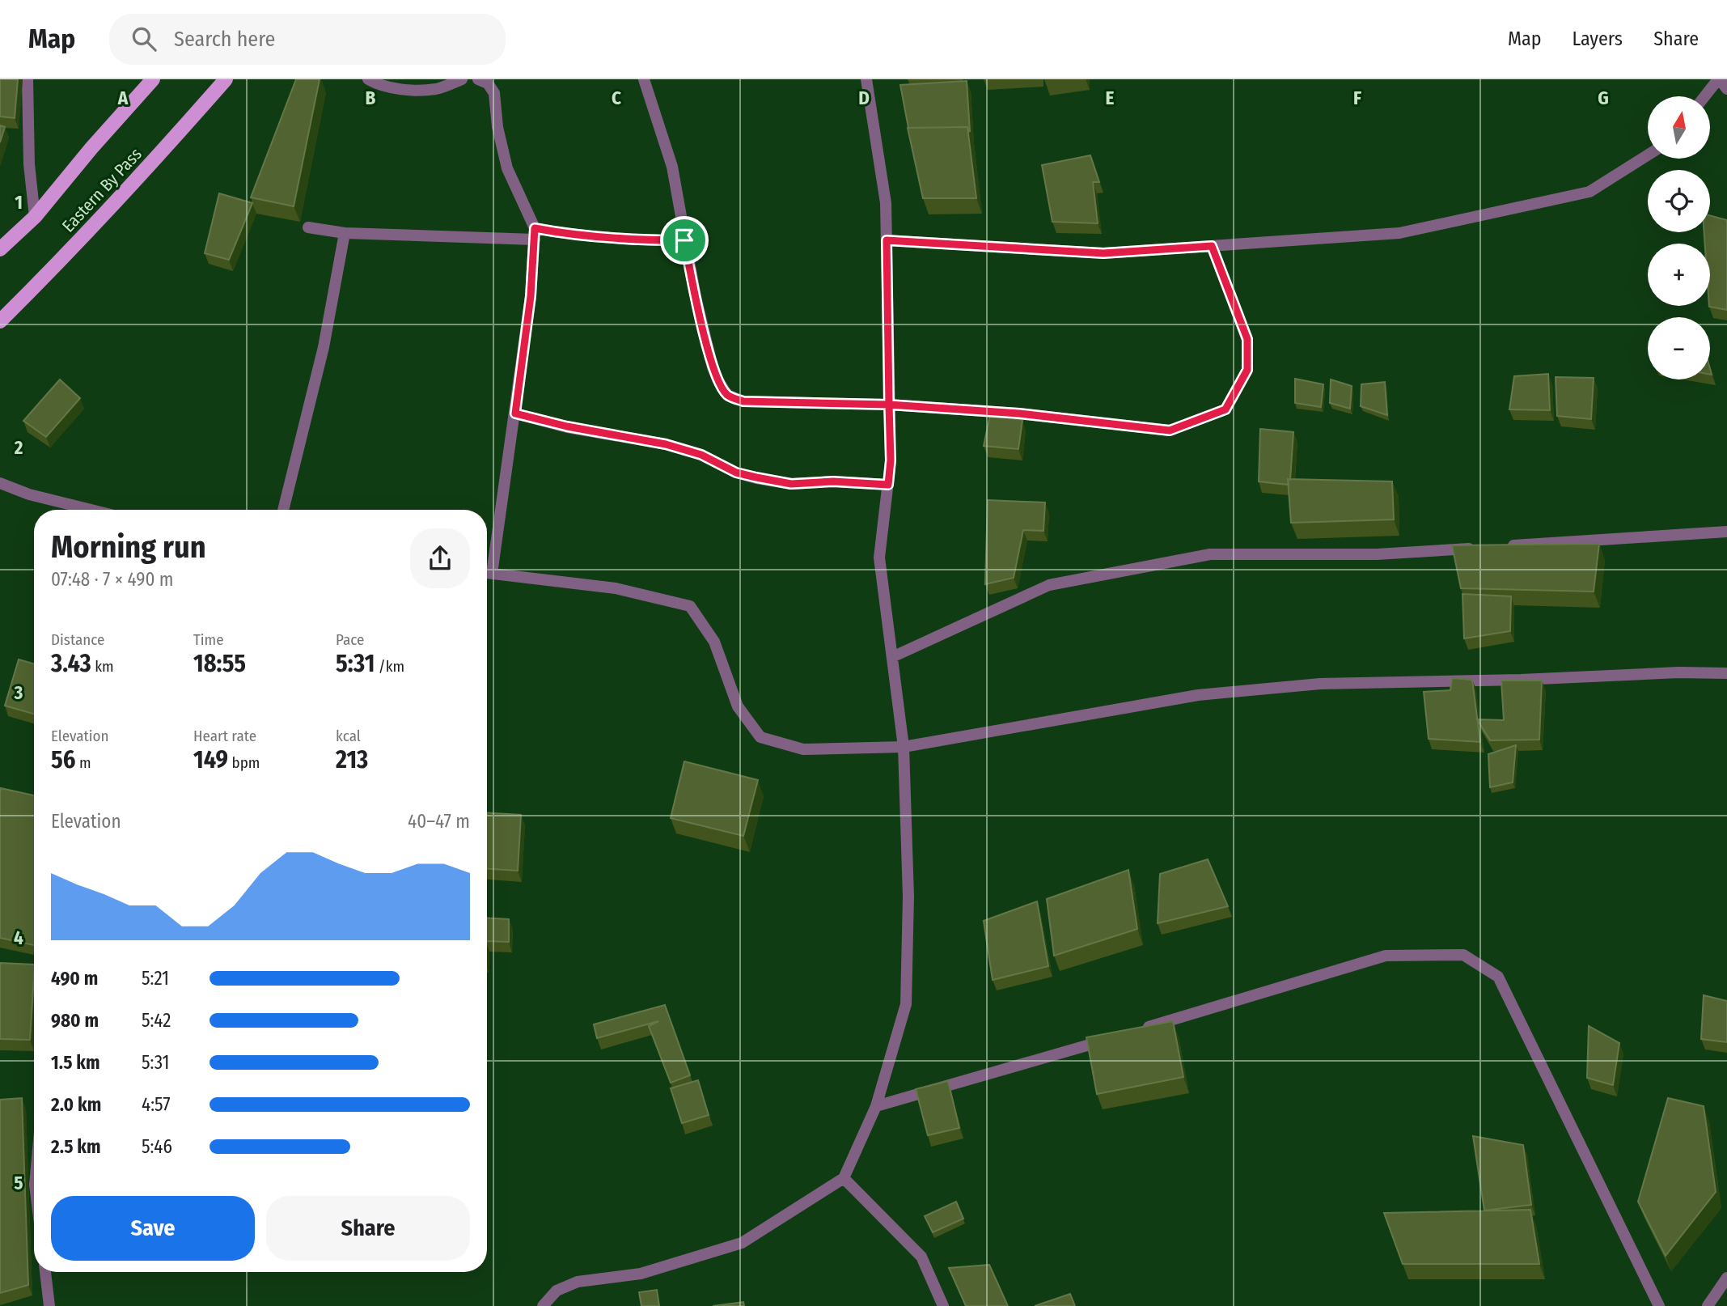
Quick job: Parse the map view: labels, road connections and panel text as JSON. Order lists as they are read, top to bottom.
{
  "streets": {
    "main road": ["Eastern By Pass"]
  },
  "north": "top",
  "page": {
    "header": "Map",
    "search": "Search here",
    "nav": ["Map", "Layers", "Share"],
    "map_buttons": ["+", "−"],
    "heading": ["Morning run", "07:48 · 7 × 490 m"],
    "stats": [
      ["Distance", "3.43 km"],
      ["Time", "18:55"],
      ["Pace", "5:31 /km"],
      ["Elevation", "56 m"],
      ["Heart rate", "149 bpm"],
      ["kcal", "213"]
    ],
    "chart": ["Elevation", "40–47 m"],
    "list": [
      {
        "name": "490 m",
        "note": "5:21"
      },
      {
        "name": "980 m",
        "note": "5:42"
      },
      {
        "name": "1.5 km",
        "note": "5:31"
      },
      {
        "name": "2.0 km",
        "note": "4:57"
      },
      {
        "name": "2.5 km",
        "note": "5:46"
      }
    ],
    "buttons": ["Save", "Share"]
  },
  "grid": {
    "columns": [
      "A",
      "B",
      "C",
      "D",
      "E",
      "F",
      "G"
    ],
    "rows": [
      "1",
      "2",
      "3",
      "4",
      "5"
    ]
  }
}
